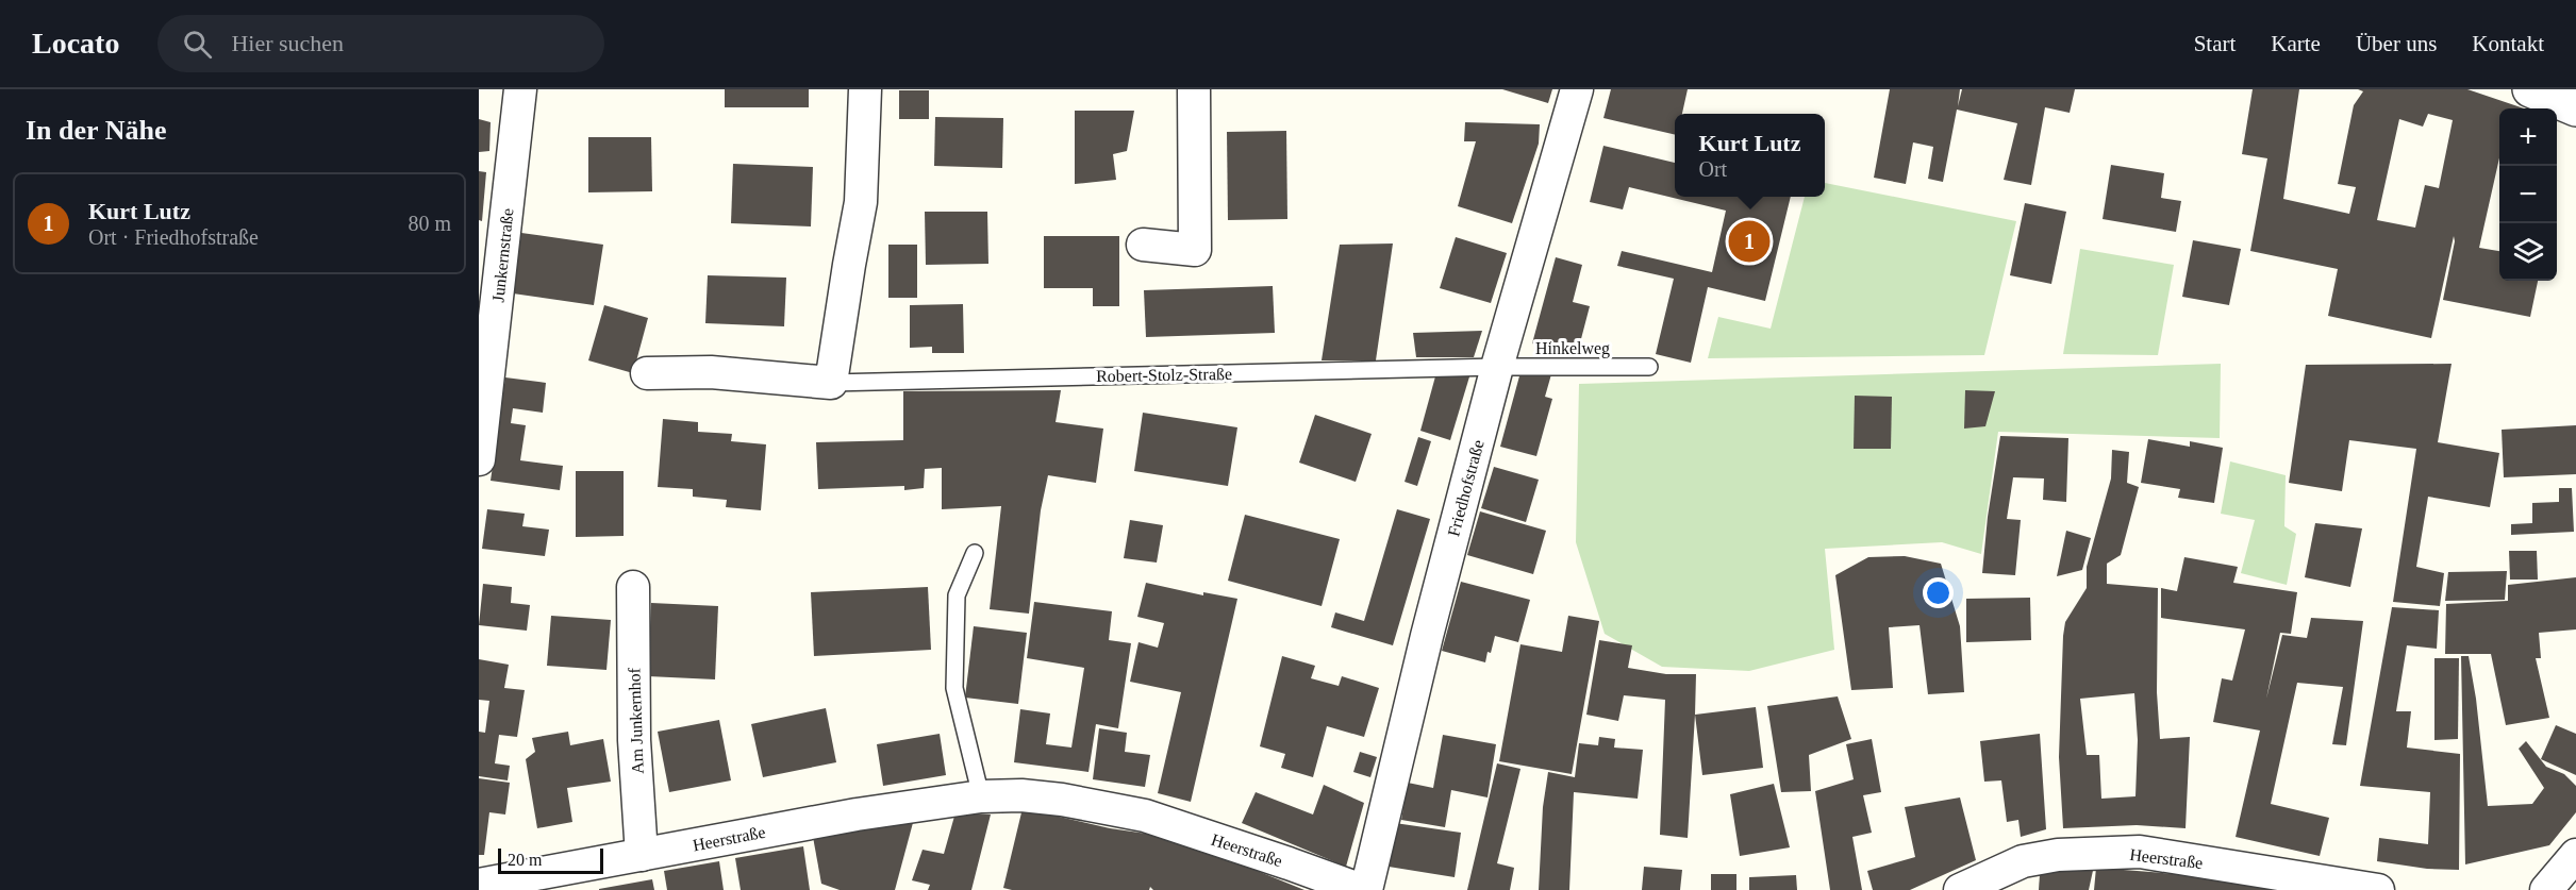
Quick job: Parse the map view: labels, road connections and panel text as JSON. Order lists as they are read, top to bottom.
{
  "streets": {
    "street": [
      "Junkernstraße",
      "Robert-Stolz-Straße",
      "Friedhofstraße",
      "Am Junkernhof",
      "Heerstraße"
    ],
    "lane": ["Hinkelweg"]
  },
  "crossings": [
    ["Hinkelweg", "Robert-Stolz-Straße"],
    ["Hinkelweg", "Friedhofstraße"],
    ["Robert-Stolz-Straße", "Friedhofstraße"],
    ["Friedhofstraße", "Heerstraße"],
    ["Am Junkernhof", "Heerstraße"]
  ],
  "scale_bar": "20 m",
  "page": {
    "header": "Locato",
    "search": "Hier suchen",
    "nav": [
      "Start",
      "Karte",
      "Über uns",
      "Kontakt"
    ],
    "heading": "In der Nähe",
    "map_buttons": ["+", "−"],
    "popup": ["Kurt Lutz", "Ort"],
    "list": [
      {
        "mark": "1",
        "name": "Kurt Lutz",
        "note": "Ort · Friedhofstraße",
        "value": "80 m"
      }
    ],
    "pins": "1",
    "scale": "20 m"
  }
}
